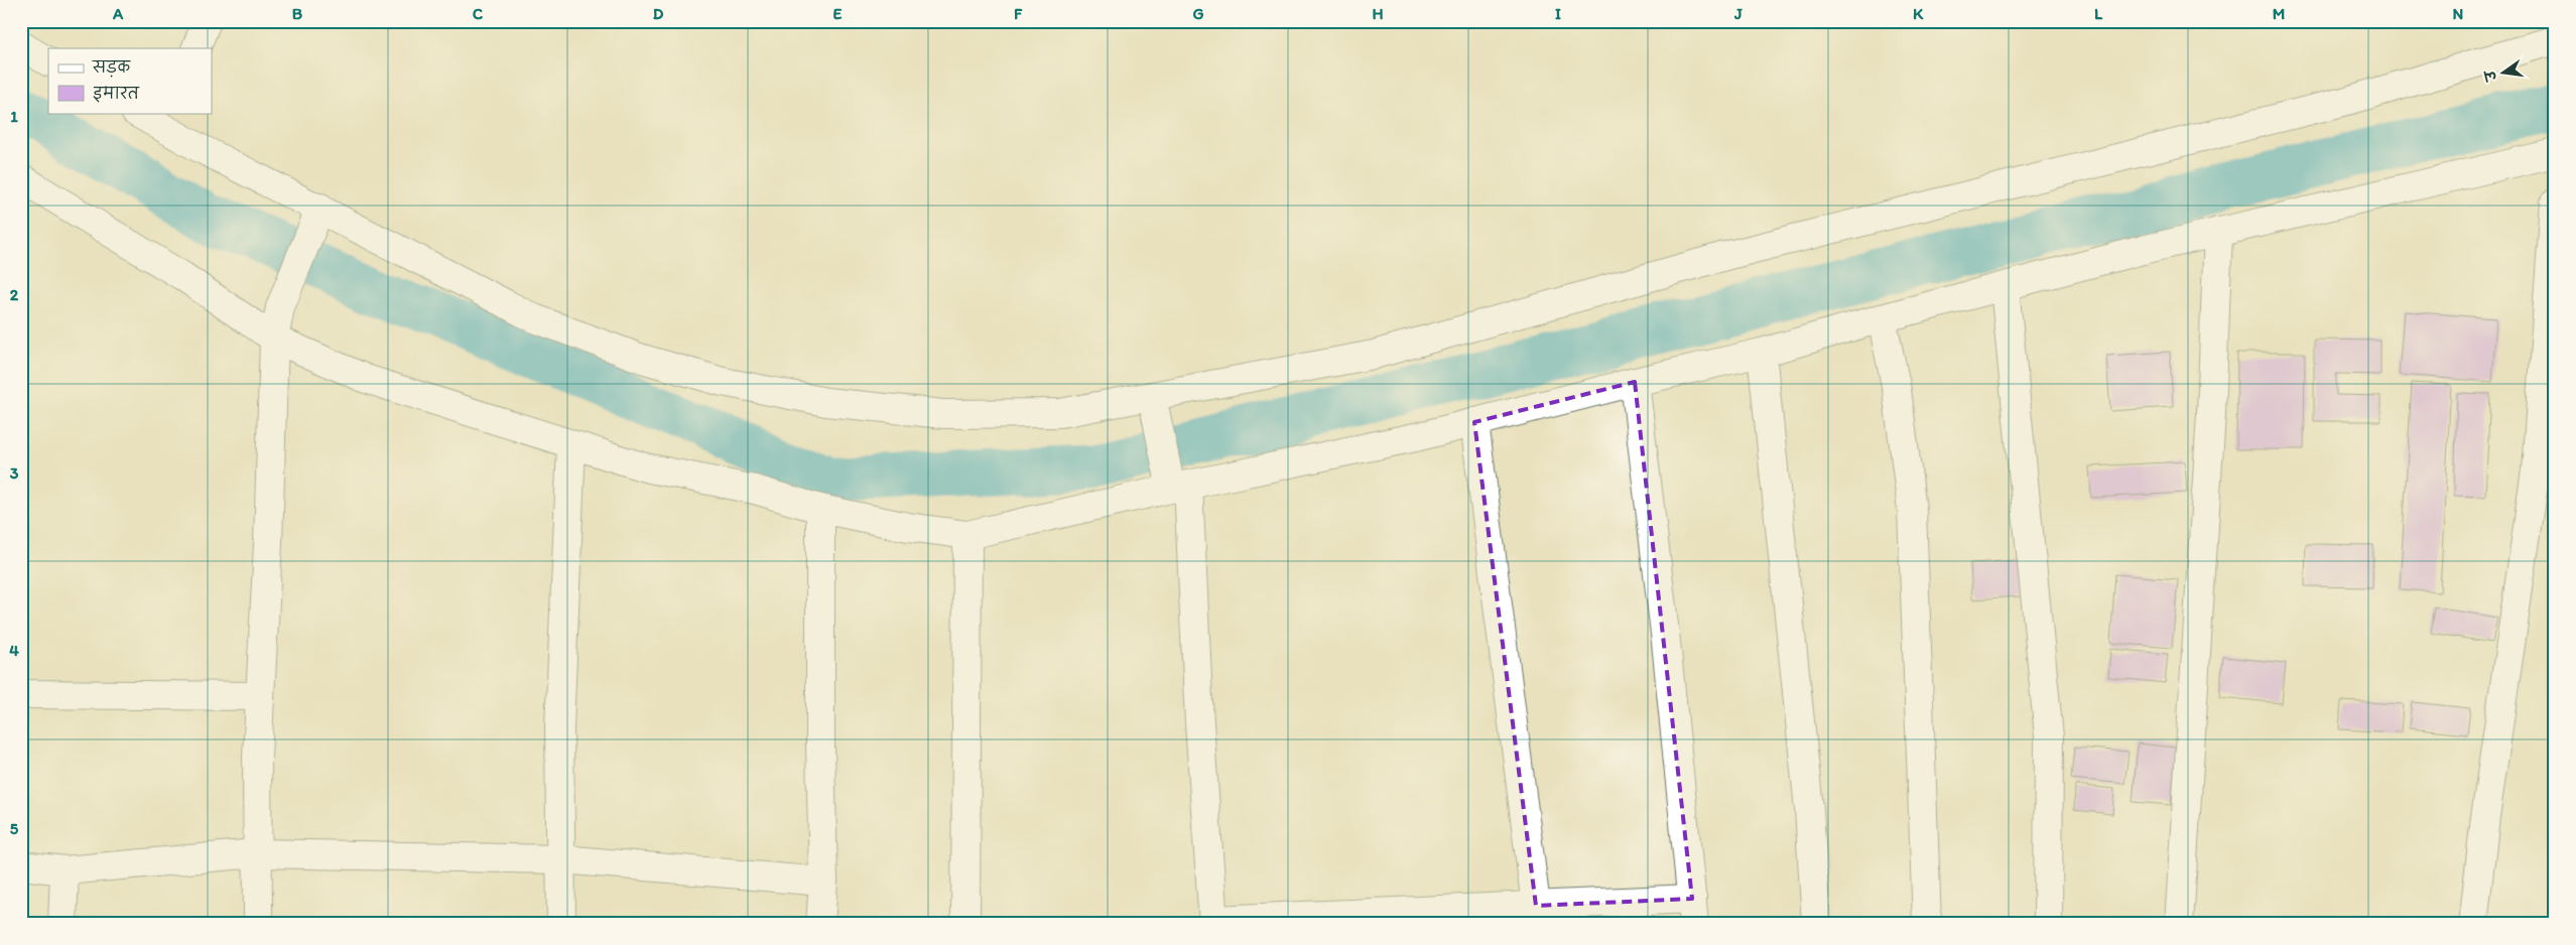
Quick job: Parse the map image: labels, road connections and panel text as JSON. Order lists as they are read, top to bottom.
{
  "legend": ["सड़क", "इमारत"],
  "north": "left",
  "grid": {
    "columns": [
      "A",
      "B",
      "C",
      "D",
      "E",
      "F",
      "G",
      "H",
      "I",
      "J",
      "K",
      "L",
      "M",
      "N"
    ],
    "rows": [
      "1",
      "2",
      "3",
      "4",
      "5"
    ]
  }
}
